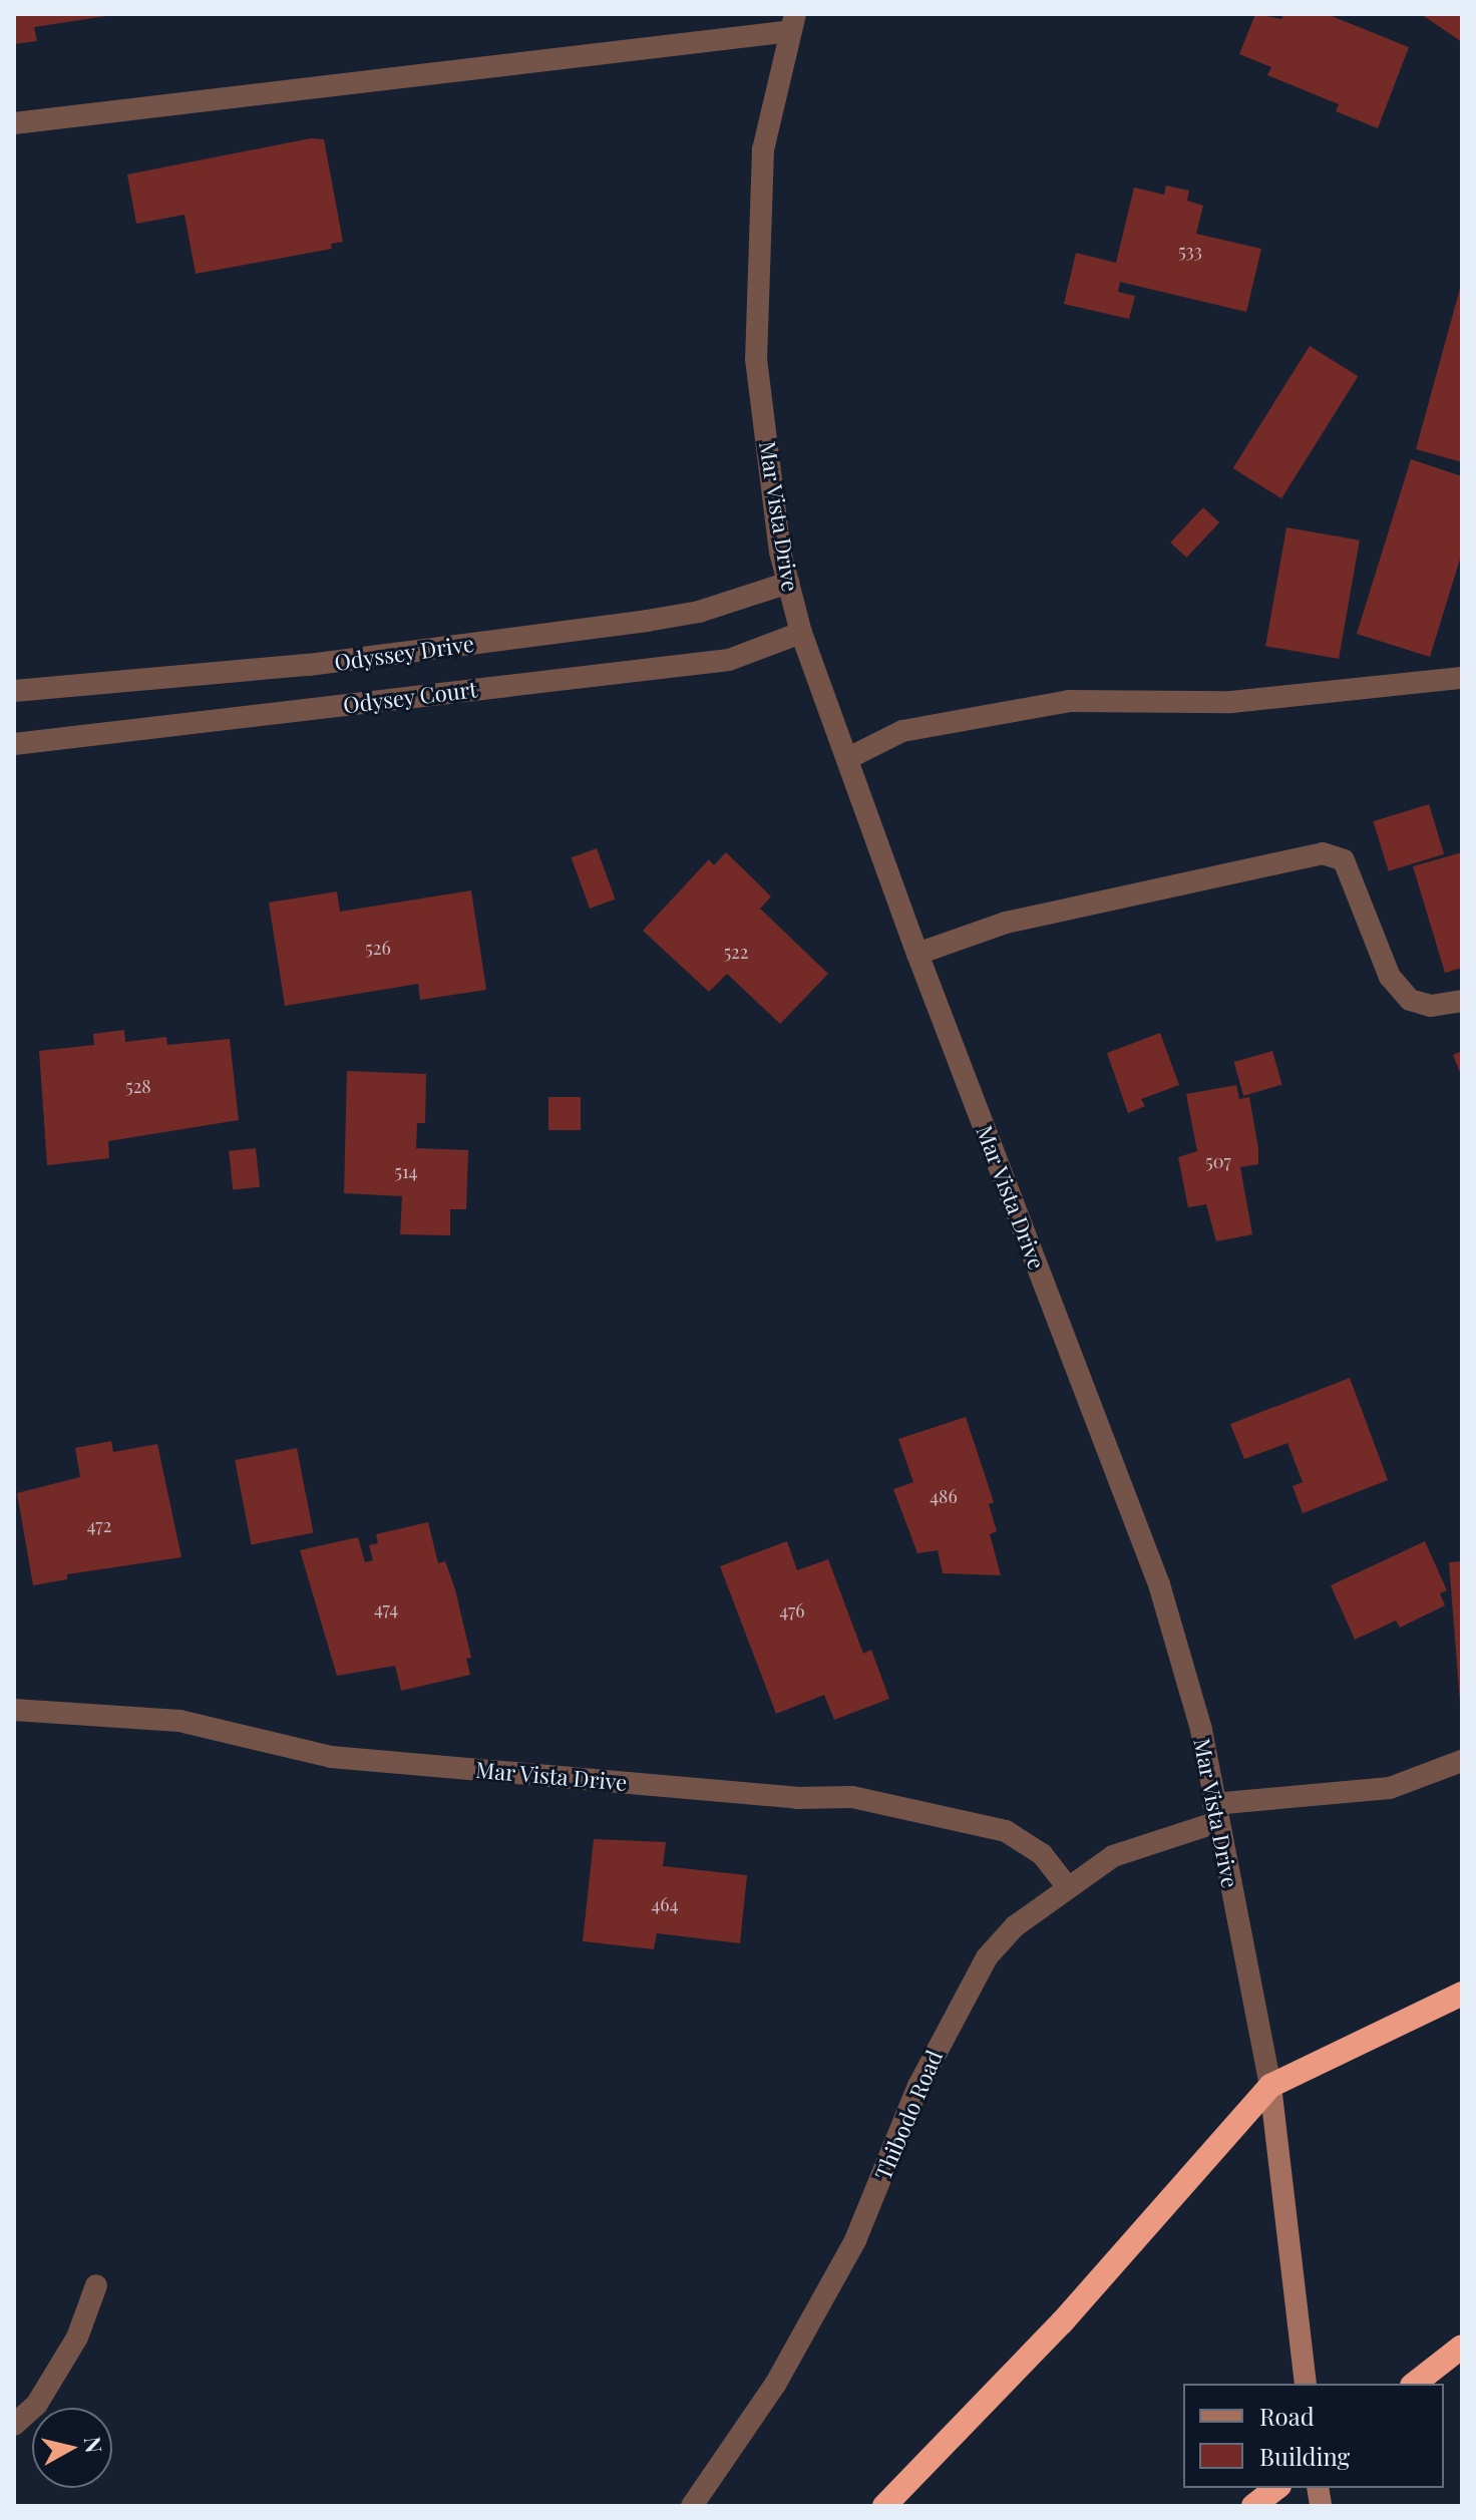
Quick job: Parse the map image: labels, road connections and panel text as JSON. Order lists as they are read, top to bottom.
{
  "streets": {
    "main road": ["Mar Vista Drive"],
    "street": ["Odyssey Drive", "Odysey Court", "Thibodo Road"]
  },
  "crossings": [
    ["Mar Vista Drive", "Odyssey Drive"],
    ["Mar Vista Drive", "Odysey Court"],
    ["Mar Vista Drive", "Thibodo Road"]
  ],
  "house_numbers": [
    "533",
    "526",
    "522",
    "528",
    "507",
    "514",
    "486",
    "472",
    "474",
    "476",
    "464"
  ],
  "legend": ["Road", "Building"],
  "north": "right"
}
